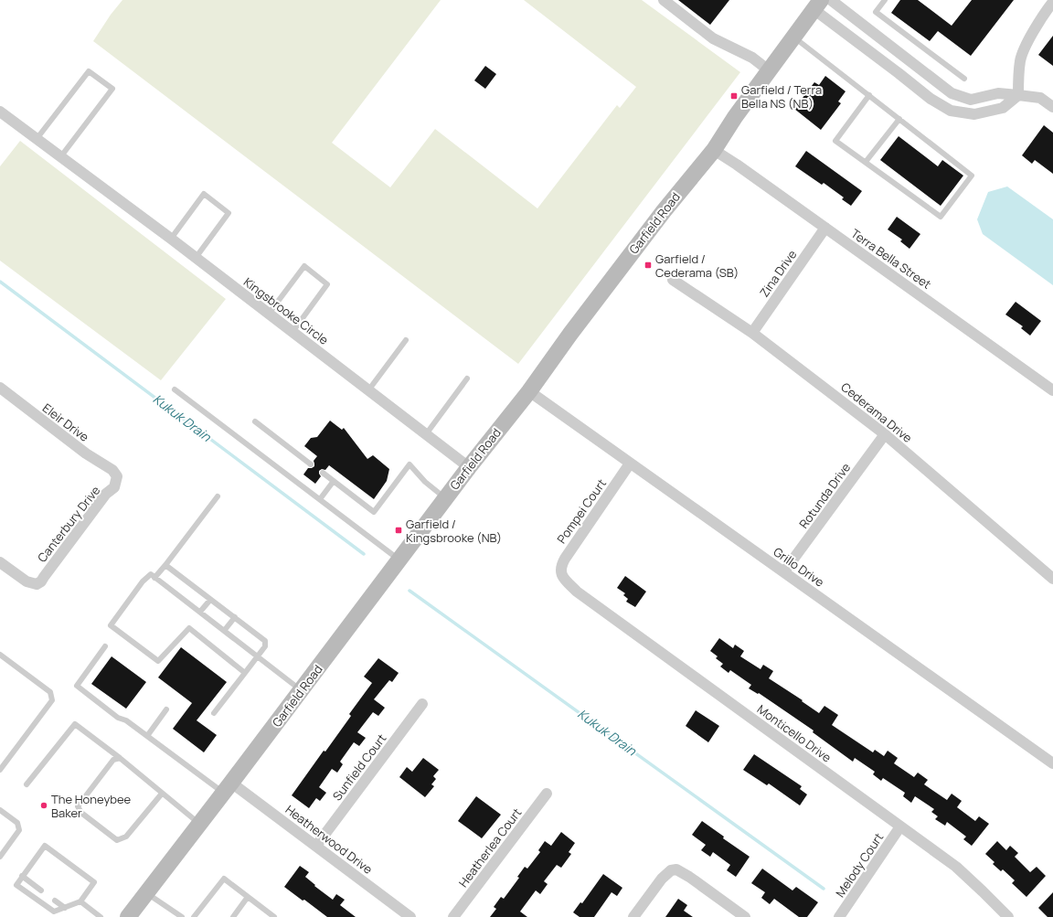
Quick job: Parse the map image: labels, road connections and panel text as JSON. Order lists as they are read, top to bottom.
{
  "streets": {
    "main road": ["Garfield Road"],
    "street": [
      "Terra Bella Street",
      "Zina Drive",
      "Kingsbrooke Circle",
      "Cederama Drive",
      "Eleir Drive",
      "Rotunda Drive",
      "Pompei Court",
      "Canterbury Drive",
      "Grillo Drive",
      "Monticello Drive",
      "Sunfield Court",
      "Heatherwood Drive",
      "Heatherlea Court",
      "Melody Court"
    ]
  },
  "crossings": [
    ["Garfield Road", "Terra Bella Street"],
    ["Garfield Road", "Kingsbrooke Circle"],
    ["Garfield Road", "Grillo Drive"],
    ["Garfield Road", "Heatherwood Drive"],
    ["Terra Bella Street", "Zina Drive"],
    ["Zina Drive", "Cederama Drive"],
    ["Cederama Drive", "Rotunda Drive"],
    ["Eleir Drive", "Canterbury Drive"],
    ["Rotunda Drive", "Grillo Drive"],
    ["Pompei Court", "Grillo Drive"],
    ["Pompei Court", "Monticello Drive"],
    ["Monticello Drive", "Melody Court"],
    ["Sunfield Court", "Heatherwood Drive"]
  ],
  "water": ["Kukuk Drain"],
  "places": {
    "transit": ["Garfield / Terra Bella NS (NB)", "Garfield / Cederama (SB)", "Garfield / Kingsbrooke (NB)"],
    "other": ["The Honeybee Baker"]
  }
}
